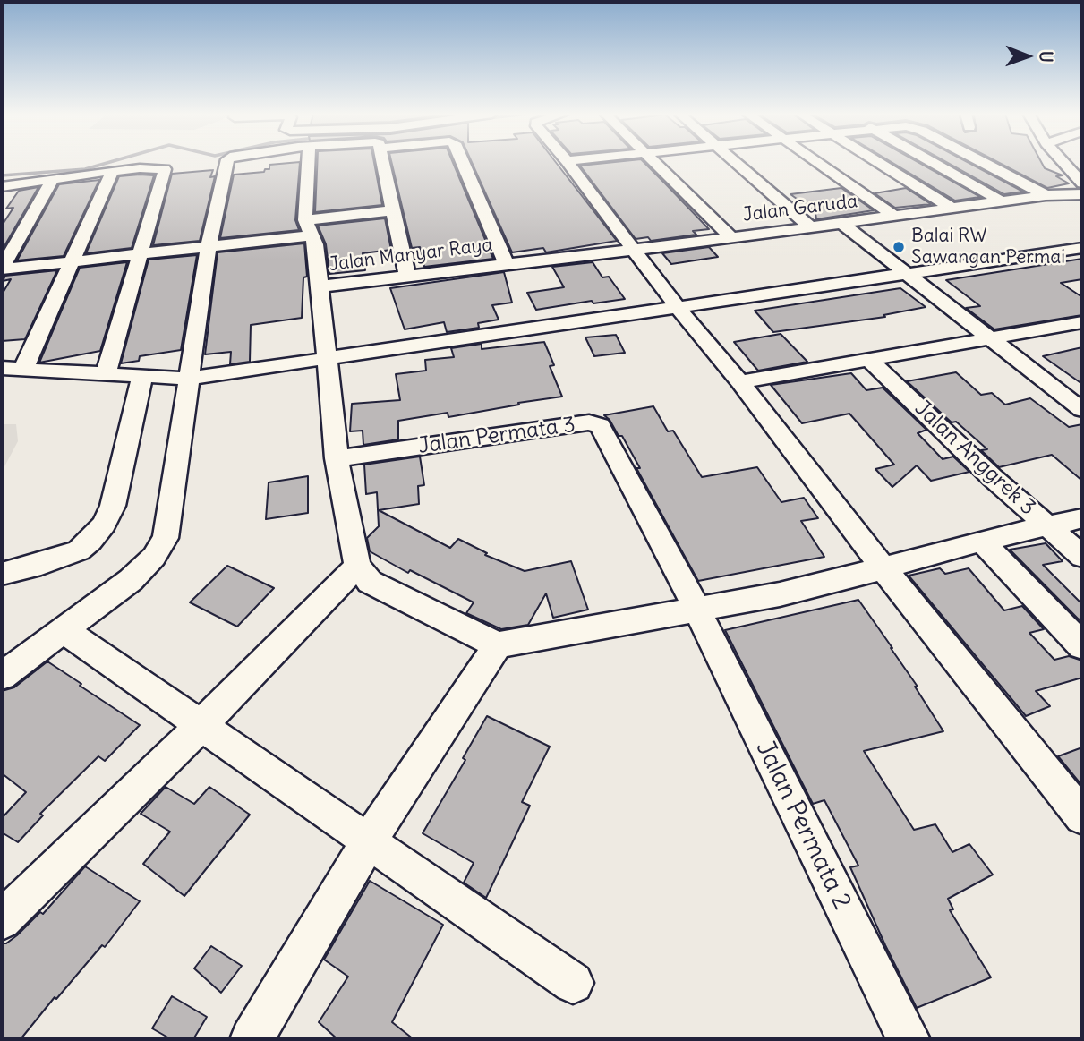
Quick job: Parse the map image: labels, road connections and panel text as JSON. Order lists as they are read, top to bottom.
{
  "streets": {
    "street": [
      "Jalan Garuda",
      "Jalan Manyar Raya",
      "Jalan Permata 3",
      "Jalan Anggrek 3",
      "Jalan Permata 2"
    ]
  },
  "crossings": [
    ["Jalan Garuda", "Jalan Manyar Raya"],
    ["Jalan Permata 3", "Jalan Permata 2"]
  ],
  "places": ["Balai RW Sawangan Permai"],
  "north": "right"
}
